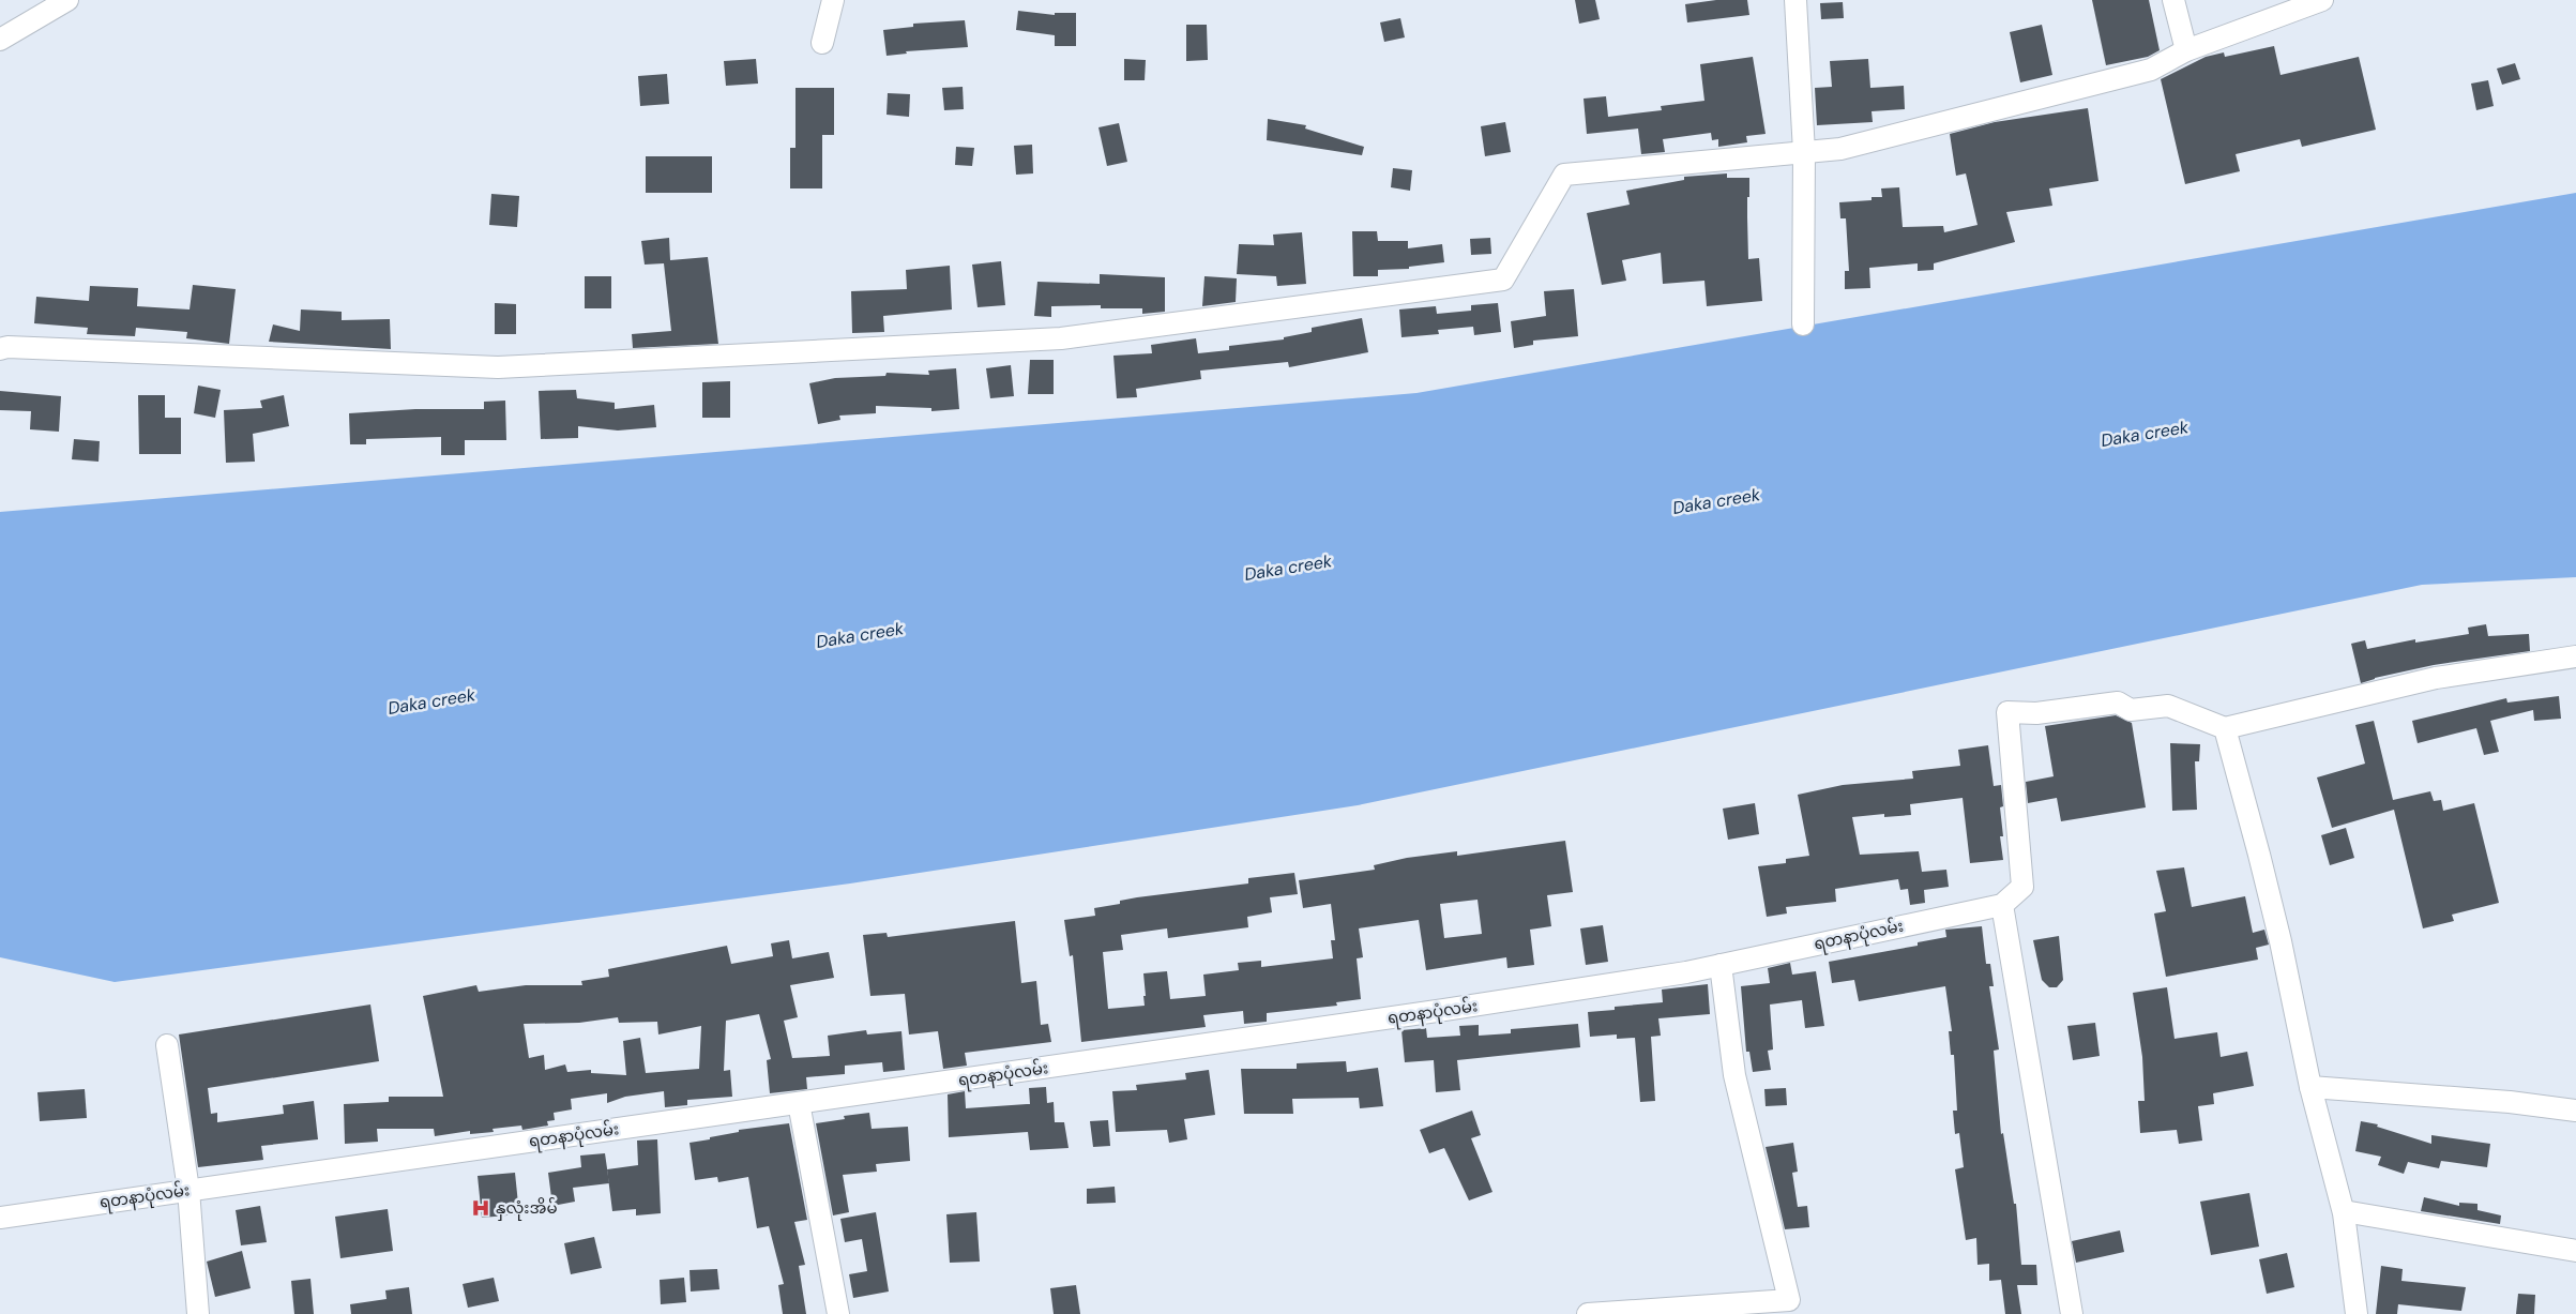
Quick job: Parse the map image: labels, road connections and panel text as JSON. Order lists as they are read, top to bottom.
{
  "streets": {
    "street": ["ရတနာပုံလမ်း"]
  },
  "water": ["Daka creek"],
  "places": {
    "hospital": ["နှလုံးအိမ်"]
  }
}
